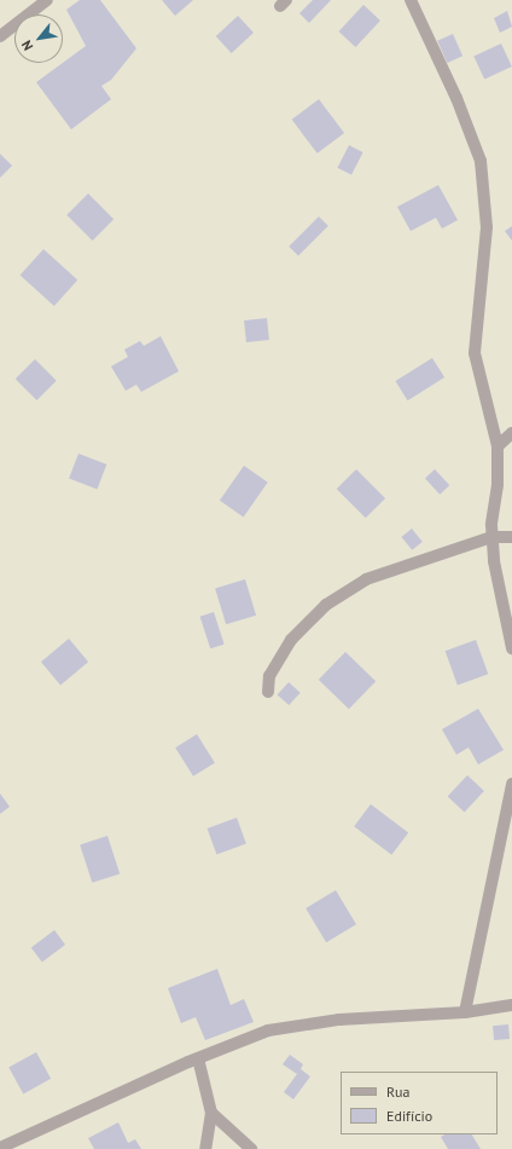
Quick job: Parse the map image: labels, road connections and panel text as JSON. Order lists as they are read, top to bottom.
{
  "legend": ["Rua", "Edifício"],
  "north": "bottom left"
}
